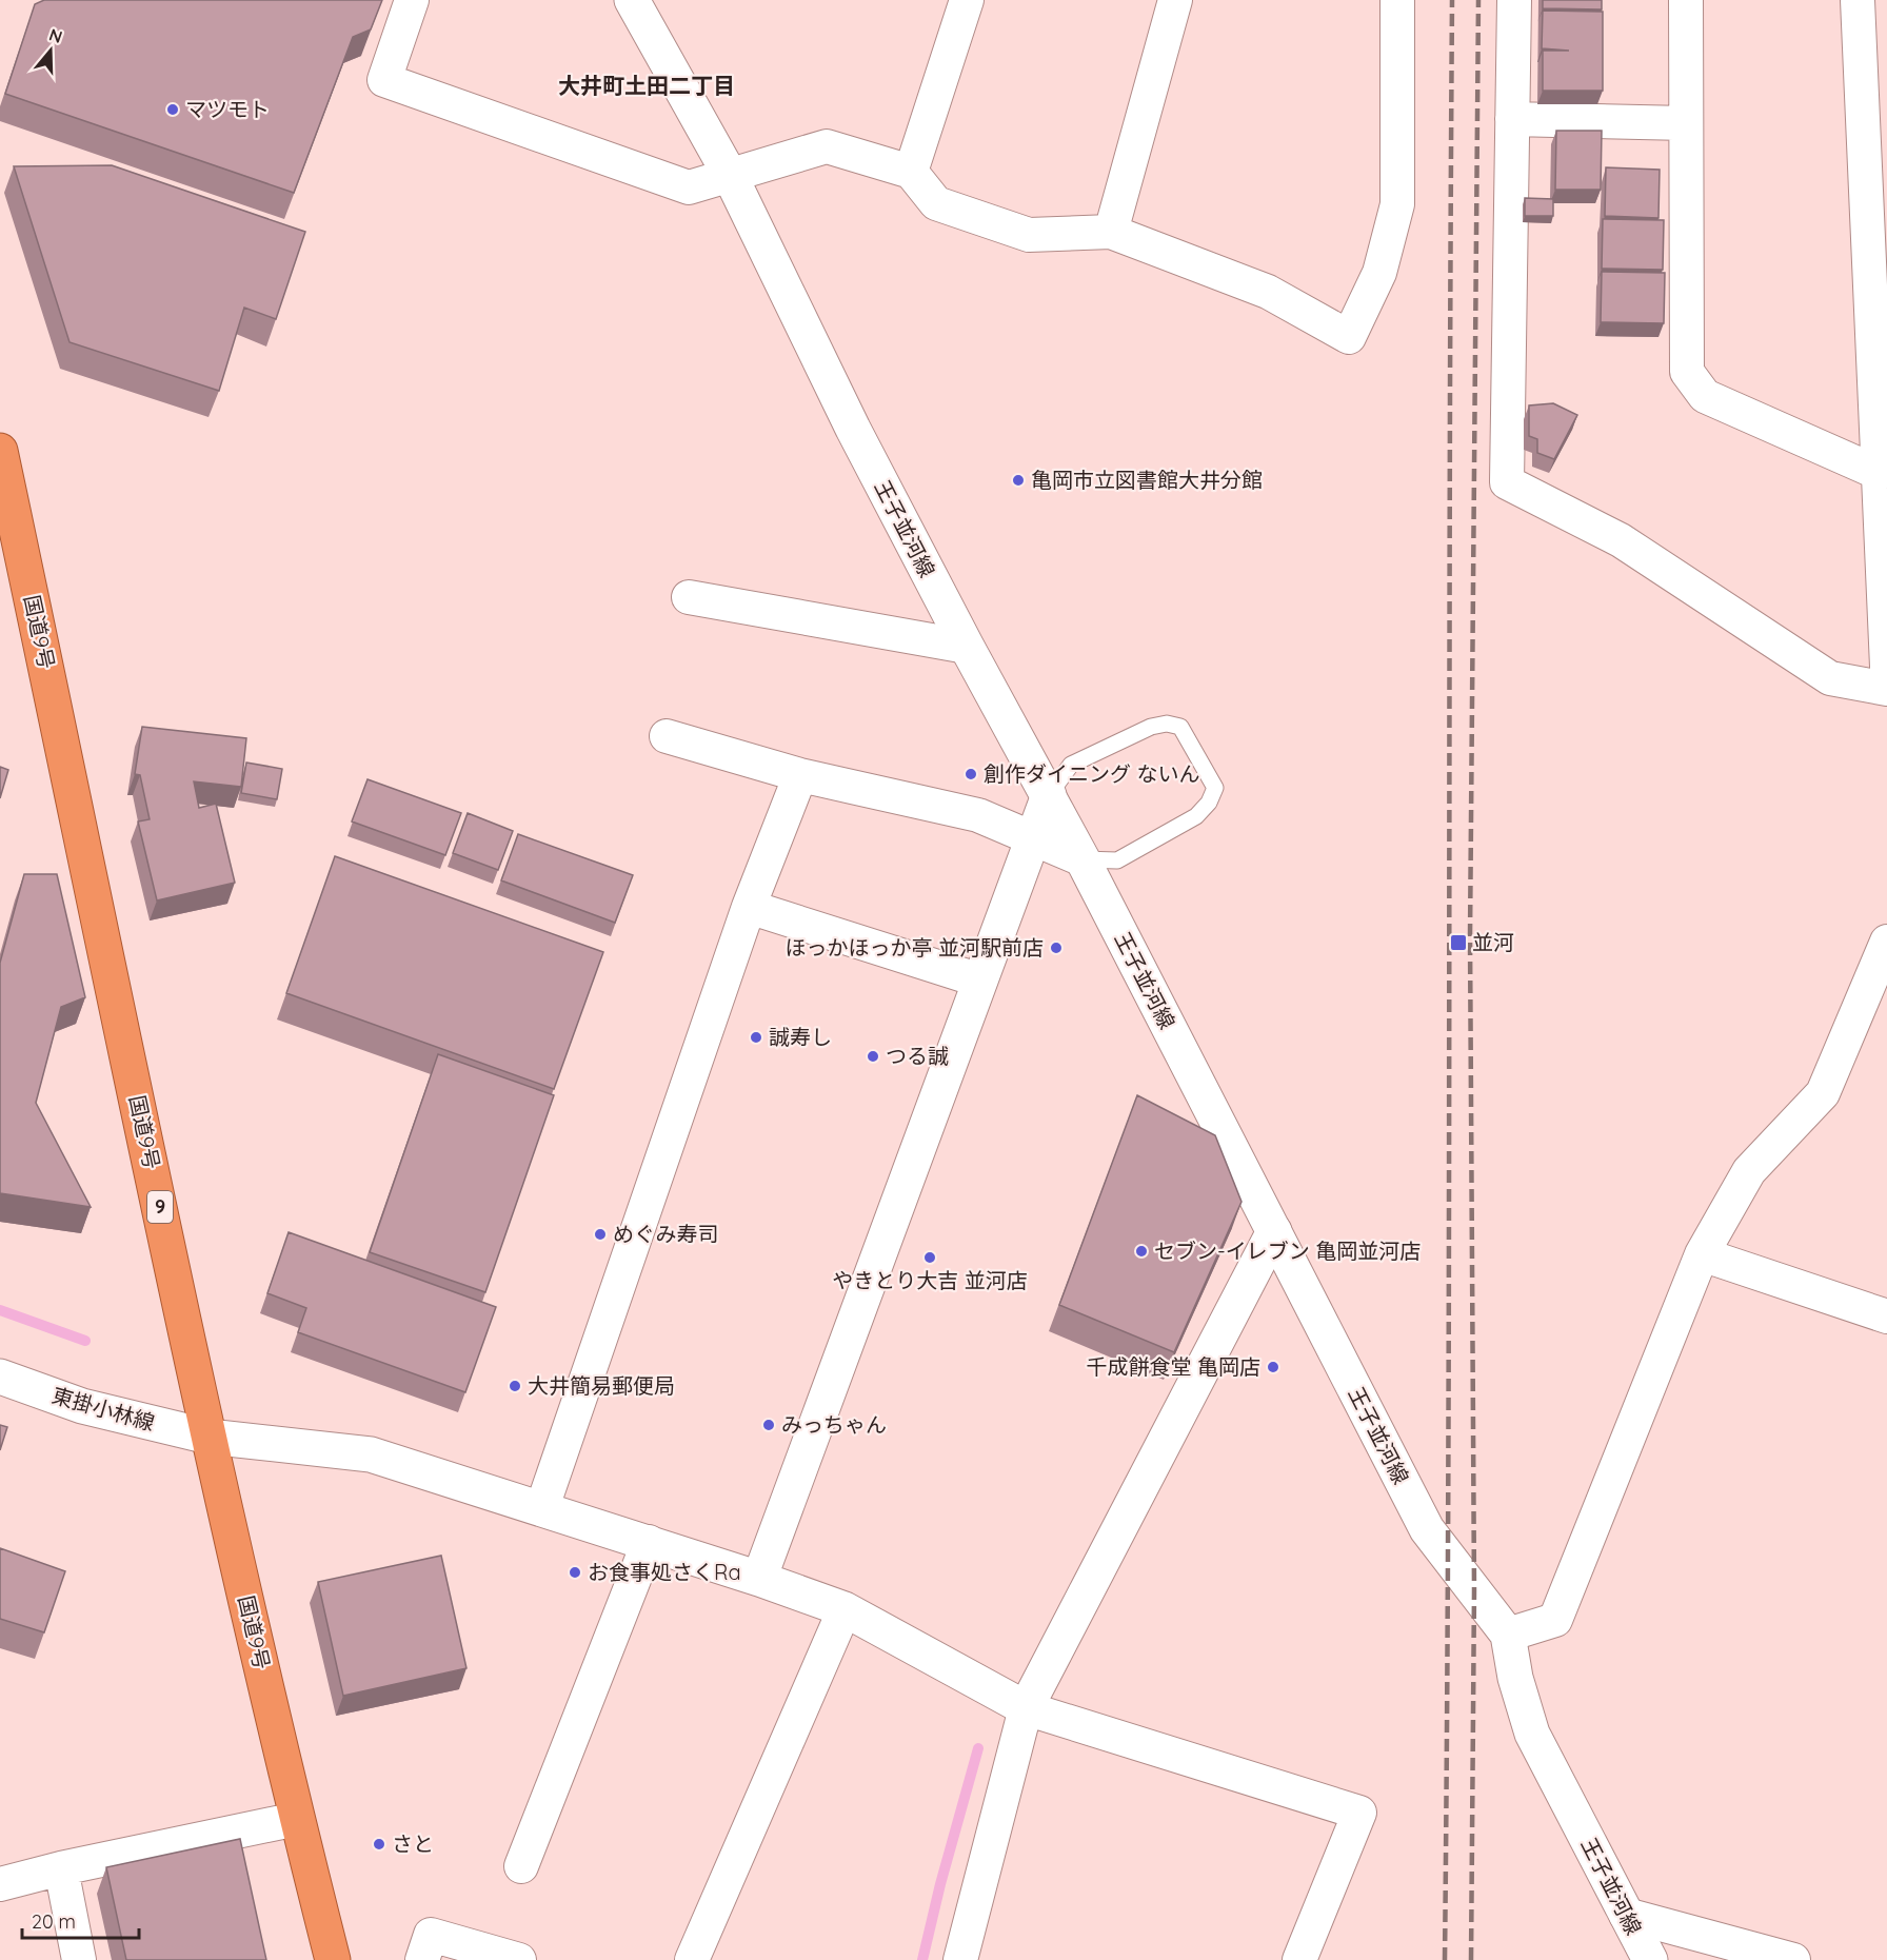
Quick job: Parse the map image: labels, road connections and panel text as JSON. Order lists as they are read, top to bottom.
{
  "streets": {
    "highway": ["国道9号", "9"],
    "main road": ["王子並河線", "東掛小林線"]
  },
  "crossings": [
    ["国道9号", "東掛小林線"]
  ],
  "districts": ["大井町土田二丁目"],
  "places": {
    "other": [
      "マツモト",
      "亀岡市立図書館大井分館",
      "創作ダイニング ないん",
      "ほっかほっか亭 並河駅前店",
      "誠寿し",
      "つる誠",
      "めぐみ寿司",
      "セブン-イレブン 亀岡並河店",
      "やきとり大吉 並河店",
      "千成餅食堂 亀岡店",
      "大井簡易郵便局",
      "みっちゃん",
      "お食事処さくRa",
      "さと"
    ],
    "transit": ["並河"]
  },
  "scale_bar": "20 m",
  "north": "top"
}
